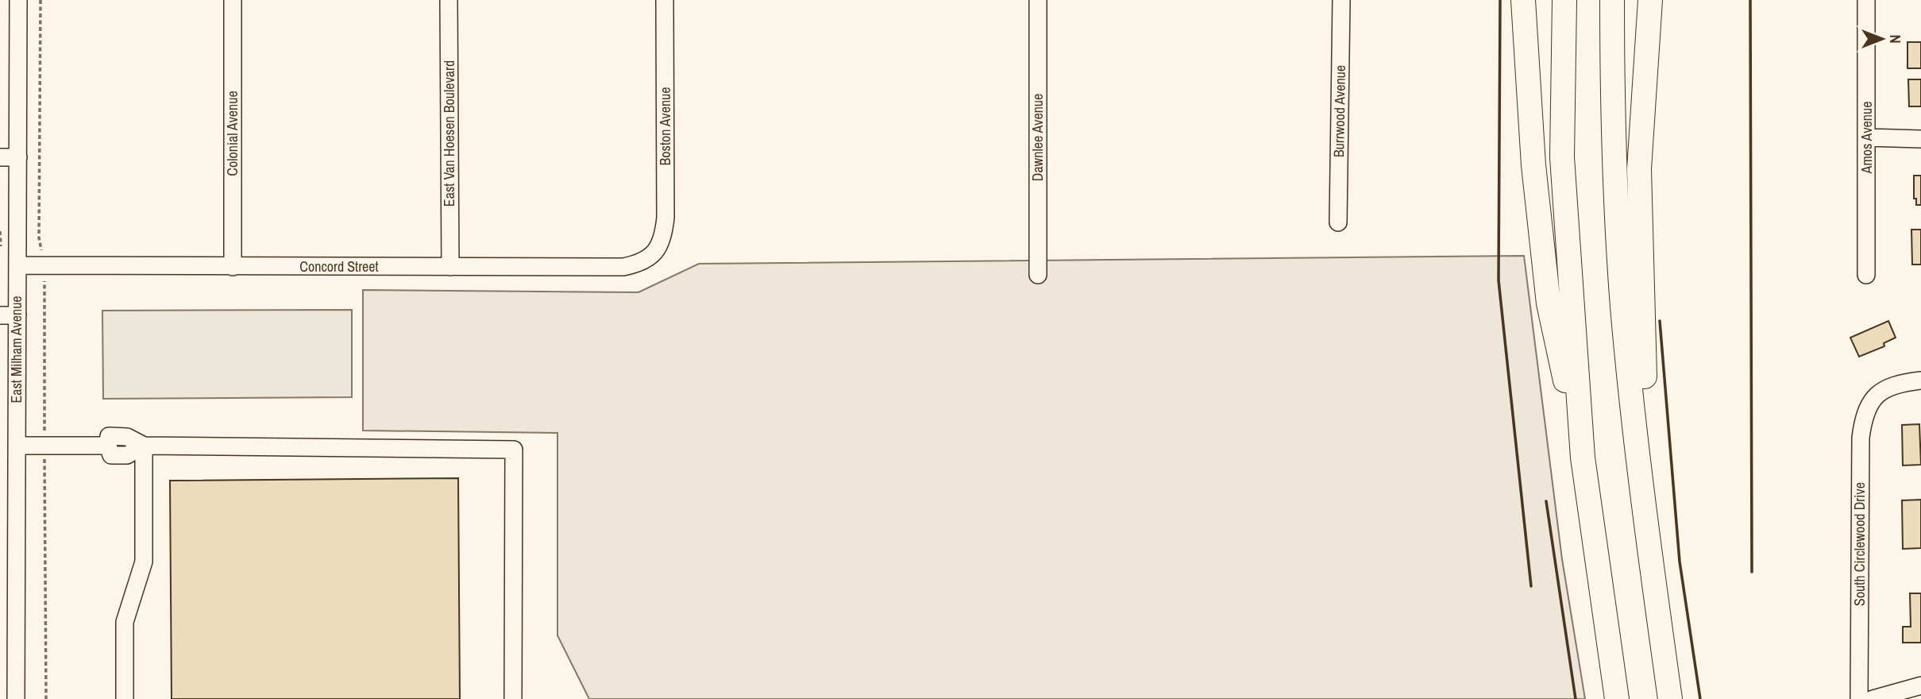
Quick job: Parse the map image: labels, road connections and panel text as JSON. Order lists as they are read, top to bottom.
{
  "streets": {
    "street": [
      "Burrwood Avenue",
      "Boston Avenue",
      "Colonial Avenue",
      "East Van Hoesen Boulevard",
      "Dawnlee Avenue",
      "Amos Avenue",
      "Concord Street",
      "East Milham Avenue",
      "South Circlewood Drive"
    ]
  },
  "crossings": [
    ["Boston Avenue", "Concord Street"],
    ["Colonial Avenue", "Concord Street"],
    ["East Van Hoesen Boulevard", "Concord Street"],
    ["Concord Street", "East Milham Avenue"]
  ],
  "north": "right"
}
